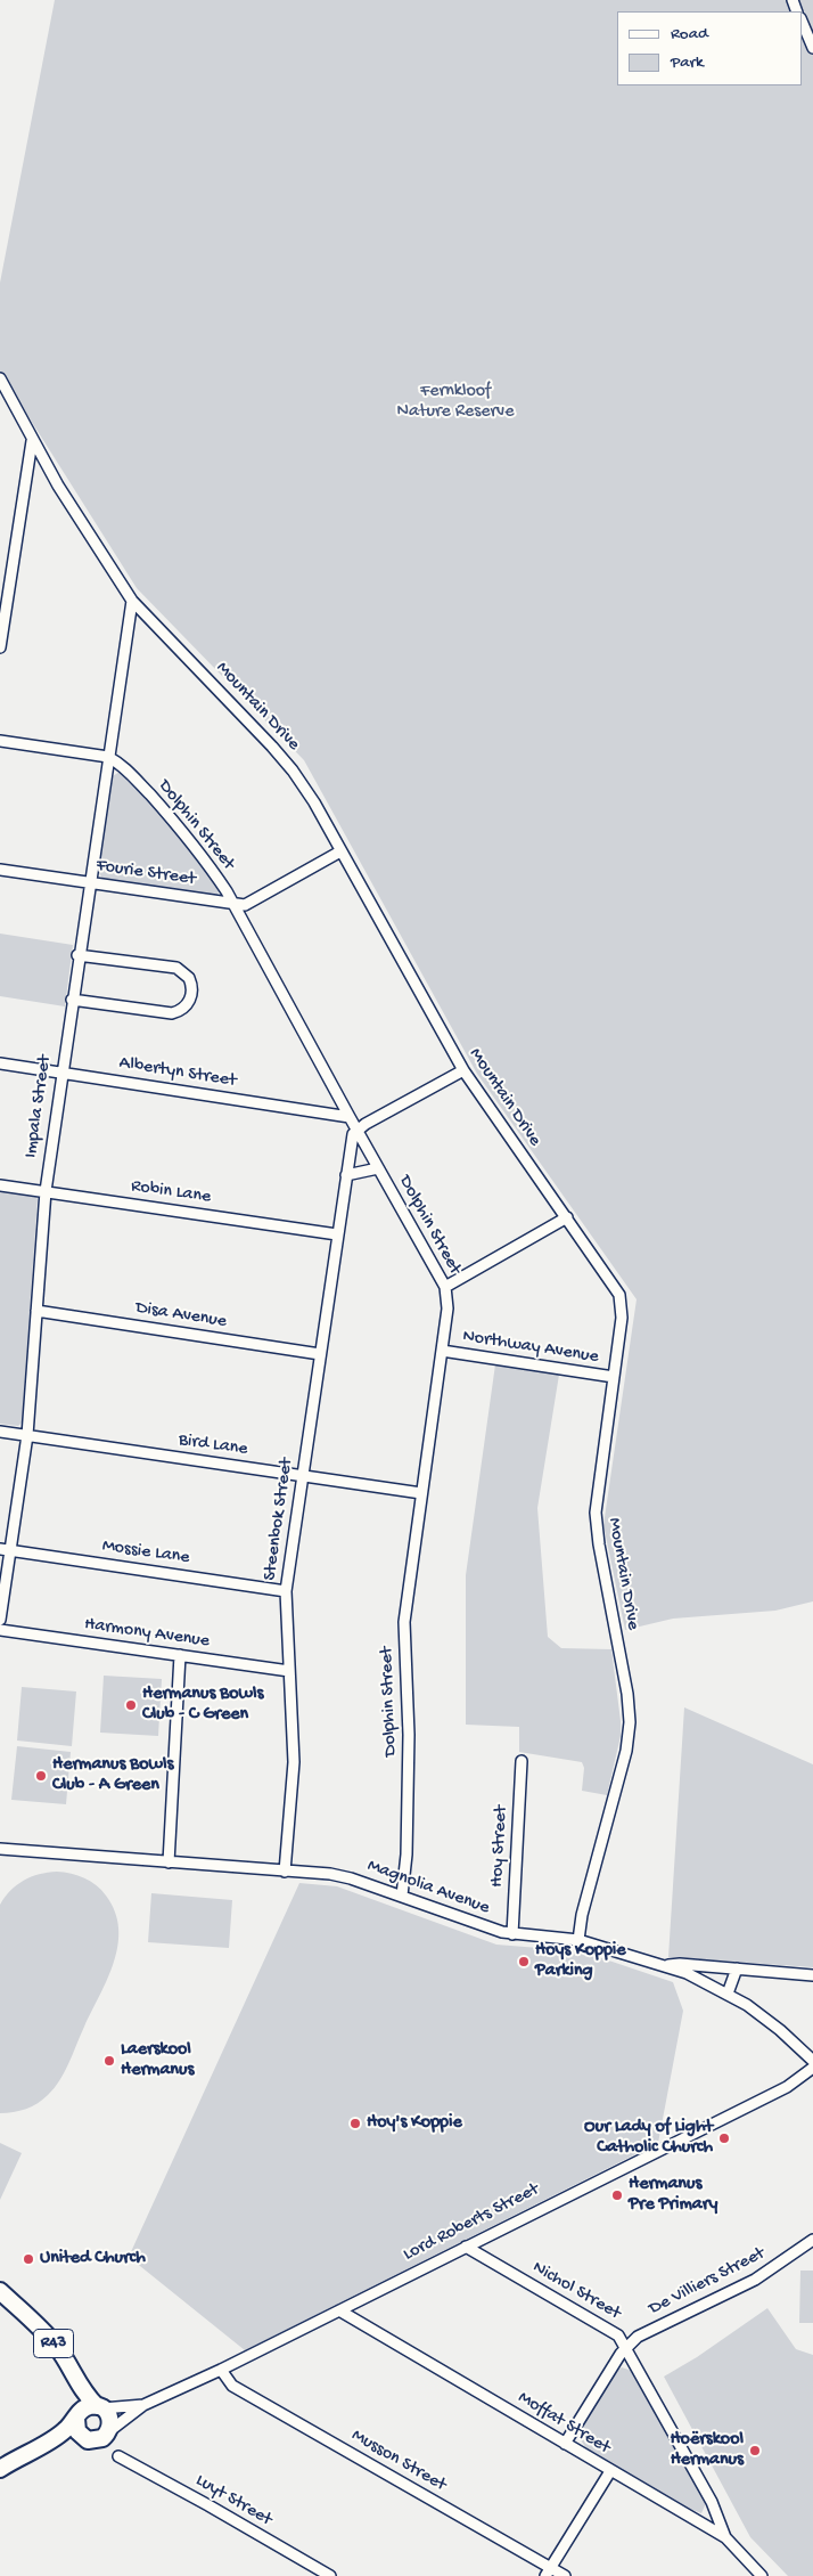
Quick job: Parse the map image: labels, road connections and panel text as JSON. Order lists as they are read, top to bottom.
{
  "streets": {
    "main road": ["Lord Roberts Street", "R43"],
    "street": [
      "Mountain Drive",
      "Dolphin Street",
      "Fourie Street",
      "Albertyn Street",
      "Impala Street",
      "Robin Lane",
      "Disa Avenue",
      "Northway Avenue",
      "Bird Lane",
      "Steenbok Street",
      "Mossie Lane",
      "Harmony Avenue",
      "Hoy Street",
      "Magnolia Avenue",
      "De Villiers Street",
      "Nichol Street",
      "Moffat Street",
      "Musson Street",
      "Luyt Street"
    ]
  },
  "crossings": [
    ["Mountain Drive", "Fourie Street"],
    ["Mountain Drive", "Impala Street"],
    ["Mountain Drive", "Northway Avenue"],
    ["Mountain Drive", "Magnolia Avenue"],
    ["Dolphin Street", "Fourie Street"],
    ["Dolphin Street", "Albertyn Street"],
    ["Dolphin Street", "Impala Street"],
    ["Dolphin Street", "Northway Avenue"],
    ["Dolphin Street", "Bird Lane"],
    ["Dolphin Street", "Steenbok Street"],
    ["Dolphin Street", "Magnolia Avenue"],
    ["Fourie Street", "Impala Street"],
    ["Albertyn Street", "Impala Street"],
    ["Impala Street", "Robin Lane"],
    ["Impala Street", "Disa Avenue"],
    ["Impala Street", "Bird Lane"],
    ["Impala Street", "Mossie Lane"],
    ["Robin Lane", "Steenbok Street"],
    ["Disa Avenue", "Steenbok Street"],
    ["Bird Lane", "Steenbok Street"],
    ["Steenbok Street", "Mossie Lane"],
    ["Steenbok Street", "Harmony Avenue"],
    ["Steenbok Street", "Magnolia Avenue"],
    ["Hoy Street", "Magnolia Avenue"],
    ["Lord Roberts Street", "Nichol Street"],
    ["Lord Roberts Street", "R43"],
    ["Lord Roberts Street", "Moffat Street"],
    ["Lord Roberts Street", "Musson Street"],
    ["De Villiers Street", "Nichol Street"],
    ["De Villiers Street", "Moffat Street"],
    ["Nichol Street", "Moffat Street"]
  ],
  "parks": ["Fernkloof Nature Reserve"],
  "places": [
    "Hermanus Bowls Club - C Green",
    "Hermanus Bowls Club - A Green",
    "Hoys Koppie Parking",
    "Laerskool Hermanus",
    "Hoy's Koppie",
    "Our Lady of Light Catholic Church",
    "Hermanus Pre Primary",
    "United Church",
    "Hoërskool Hermanus"
  ],
  "legend": ["Road", "Park"]
}
